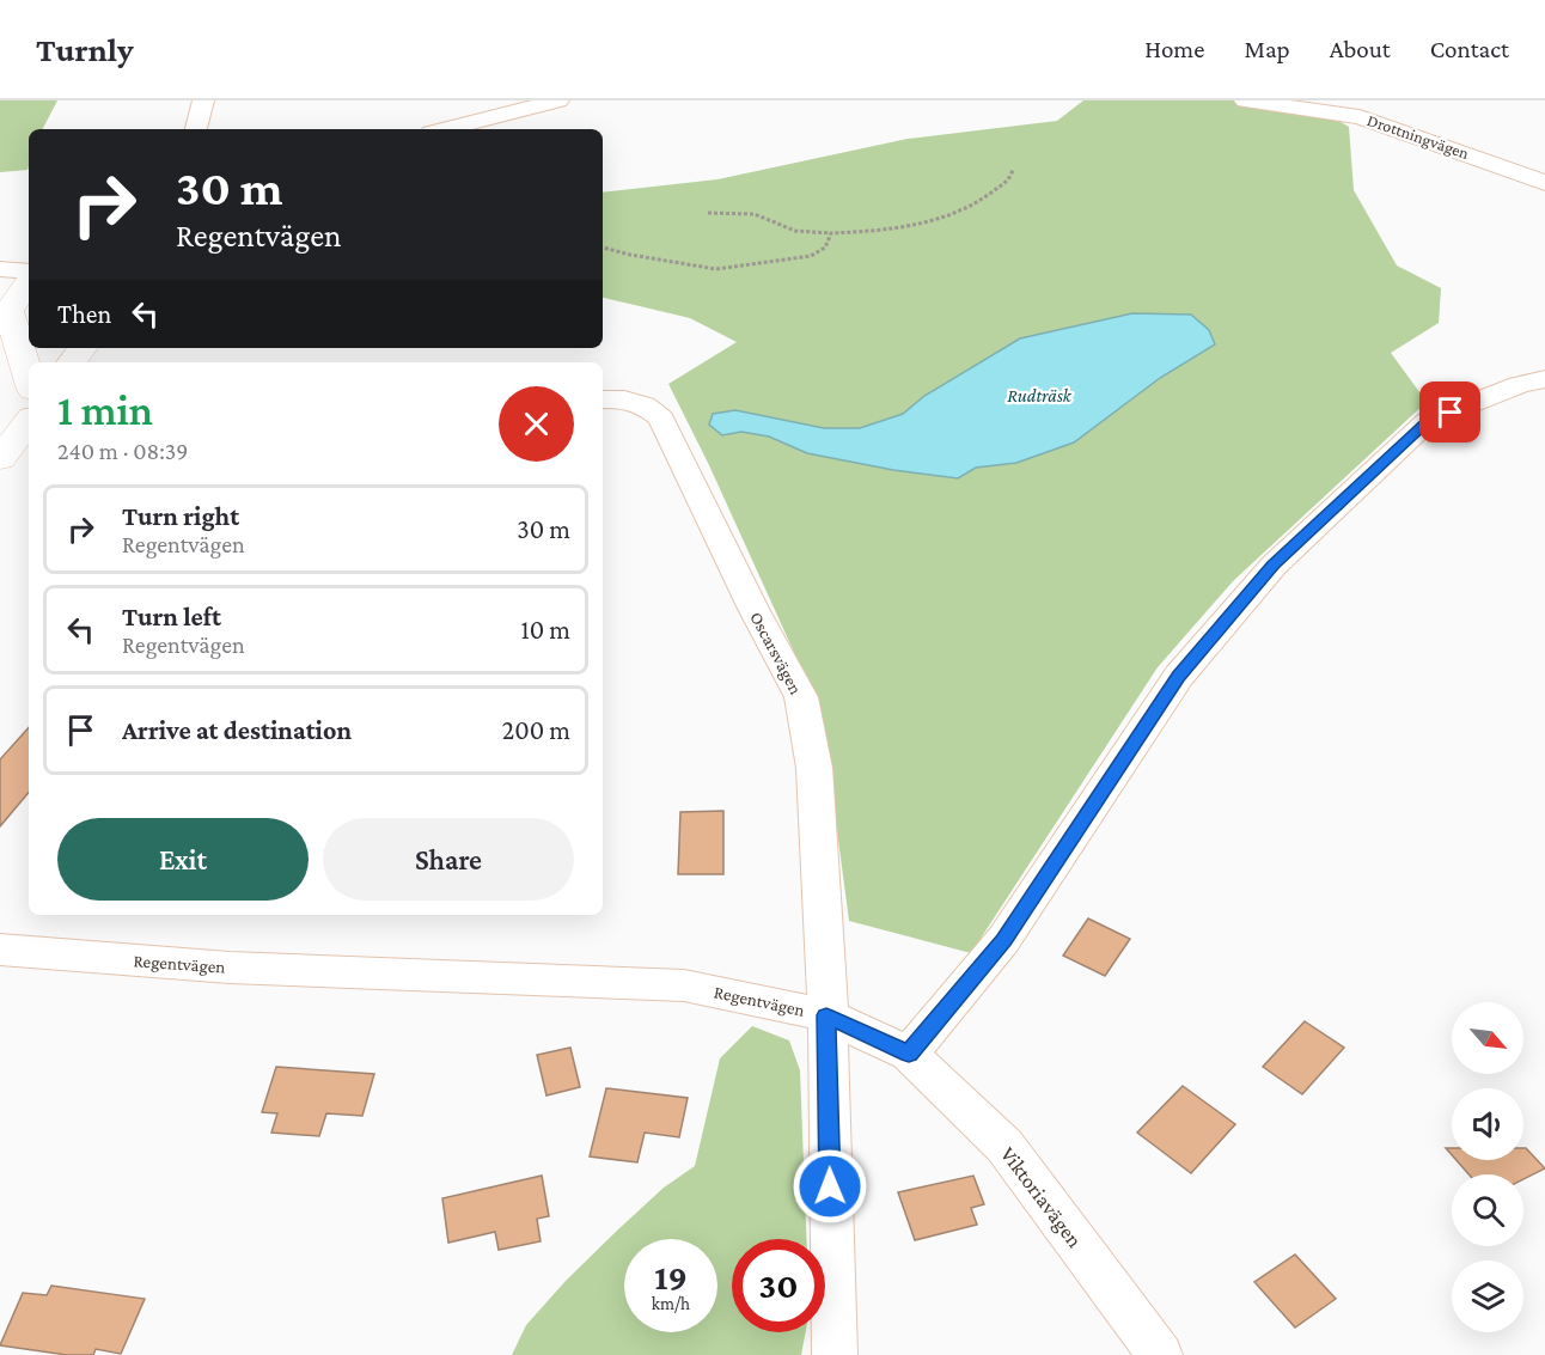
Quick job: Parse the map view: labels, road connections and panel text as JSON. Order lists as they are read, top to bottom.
{
  "streets": {
    "street": [
      "Drottningvägen",
      "Oscarsvägen",
      "Regentvägen",
      "Viktoriavägen"
    ]
  },
  "crossings": [
    ["Oscarsvägen", "Regentvägen"],
    ["Regentvägen", "Viktoriavägen"]
  ],
  "water": ["Rudträsk"],
  "north": "bottom right",
  "page": {
    "header": "Turnly",
    "nav": [
      "Home",
      "Map",
      "About",
      "Contact"
    ],
    "turn": ["30 m", "Regentvägen"],
    "then": "Then",
    "heading": ["1 min", "240 m · 08:39"],
    "list": [
      {
        "name": "Turn right",
        "note": "Regentvägen",
        "value": "30 m"
      },
      {
        "name": "Turn left",
        "note": "Regentvägen",
        "value": "10 m"
      },
      {
        "name": "Arrive at destination",
        "value": "200 m"
      }
    ],
    "buttons": ["Exit", "Share"],
    "speed": "19 km/h",
    "limit": "30"
  }
}
